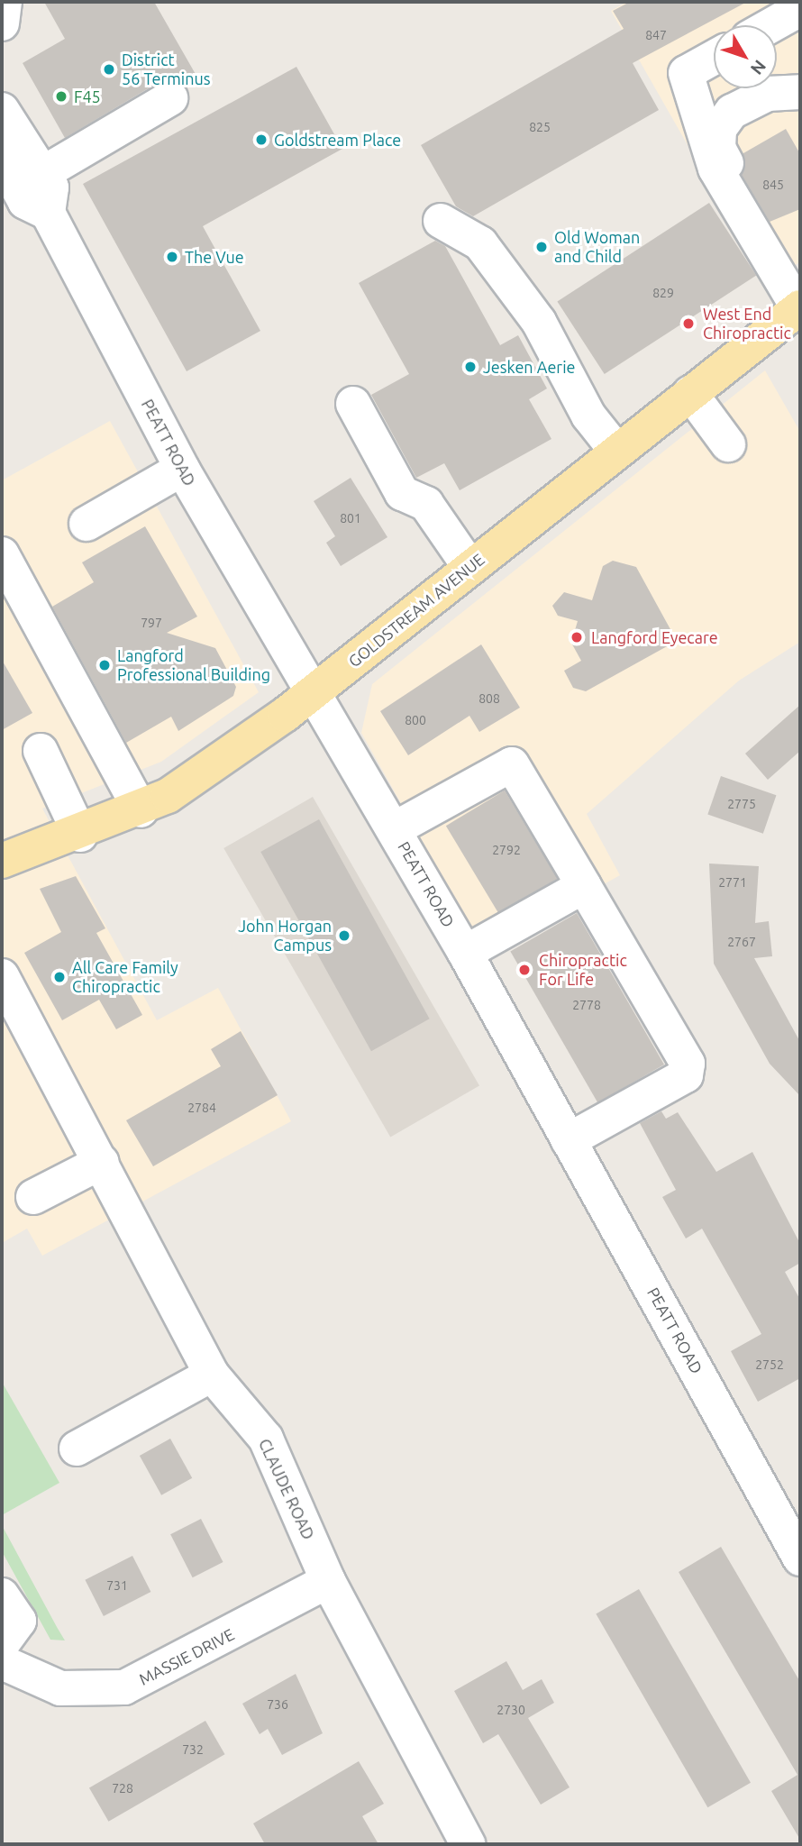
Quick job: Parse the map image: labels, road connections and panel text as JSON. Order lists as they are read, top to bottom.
{
  "streets": {
    "main road": ["GOLDSTREAM AVENUE"],
    "street": ["PEATT ROAD", "CLAUDE ROAD", "MASSIE DRIVE"]
  },
  "crossings": [
    ["PEATT ROAD", "GOLDSTREAM AVENUE"],
    ["CLAUDE ROAD", "MASSIE DRIVE"]
  ],
  "places": [
    "District 56 Terminus",
    "F45",
    "Goldstream Place",
    "Old Woman and Child",
    "The Vue",
    "West End Chiropractic",
    "Jesken Aerie",
    "Langford Eyecare",
    "Langford Professional Building",
    "John Horgan Campus",
    "Chiropractic For Life",
    "All Care Family Chiropractic"
  ],
  "house_numbers": [
    "847",
    "825",
    "845",
    "829",
    "801",
    "797",
    "808",
    "800",
    "2775",
    "2792",
    "2771",
    "2767",
    "2778",
    "2784",
    "2752",
    "731",
    "736",
    "2730",
    "732",
    "728"
  ],
  "north": "bottom right"
}
